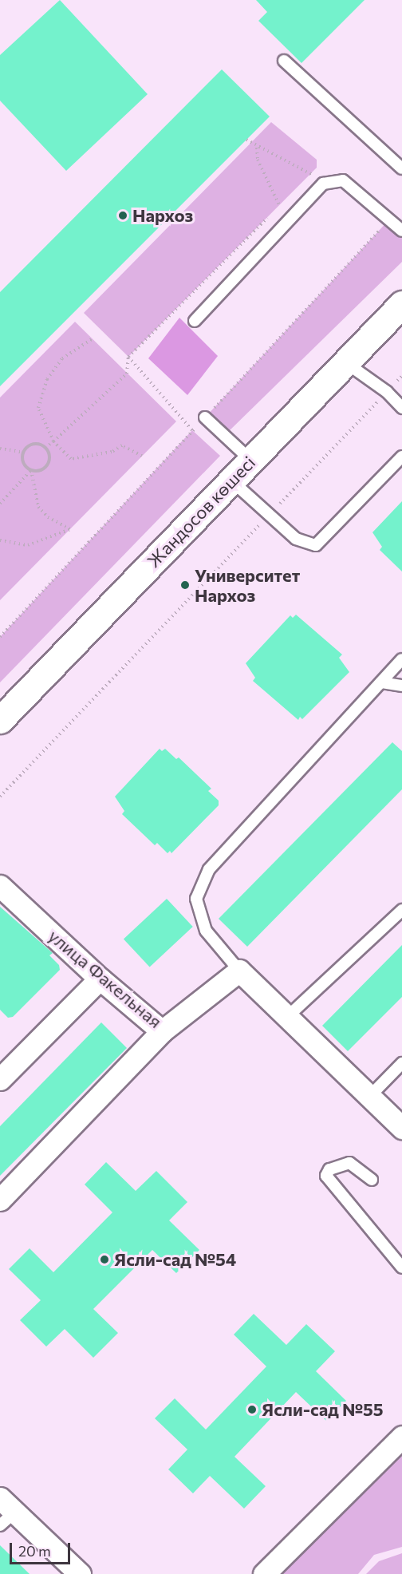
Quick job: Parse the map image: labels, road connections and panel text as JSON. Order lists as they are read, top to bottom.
{
  "streets": {
    "main road": ["Жандосов көшесі"],
    "street": ["улица Факельная"]
  },
  "places": [
    "Нархоз",
    "Университет Нархоз",
    "Ясли-сад №54",
    "Ясли-сад №55"
  ],
  "scale_bar": "20 m"
}
